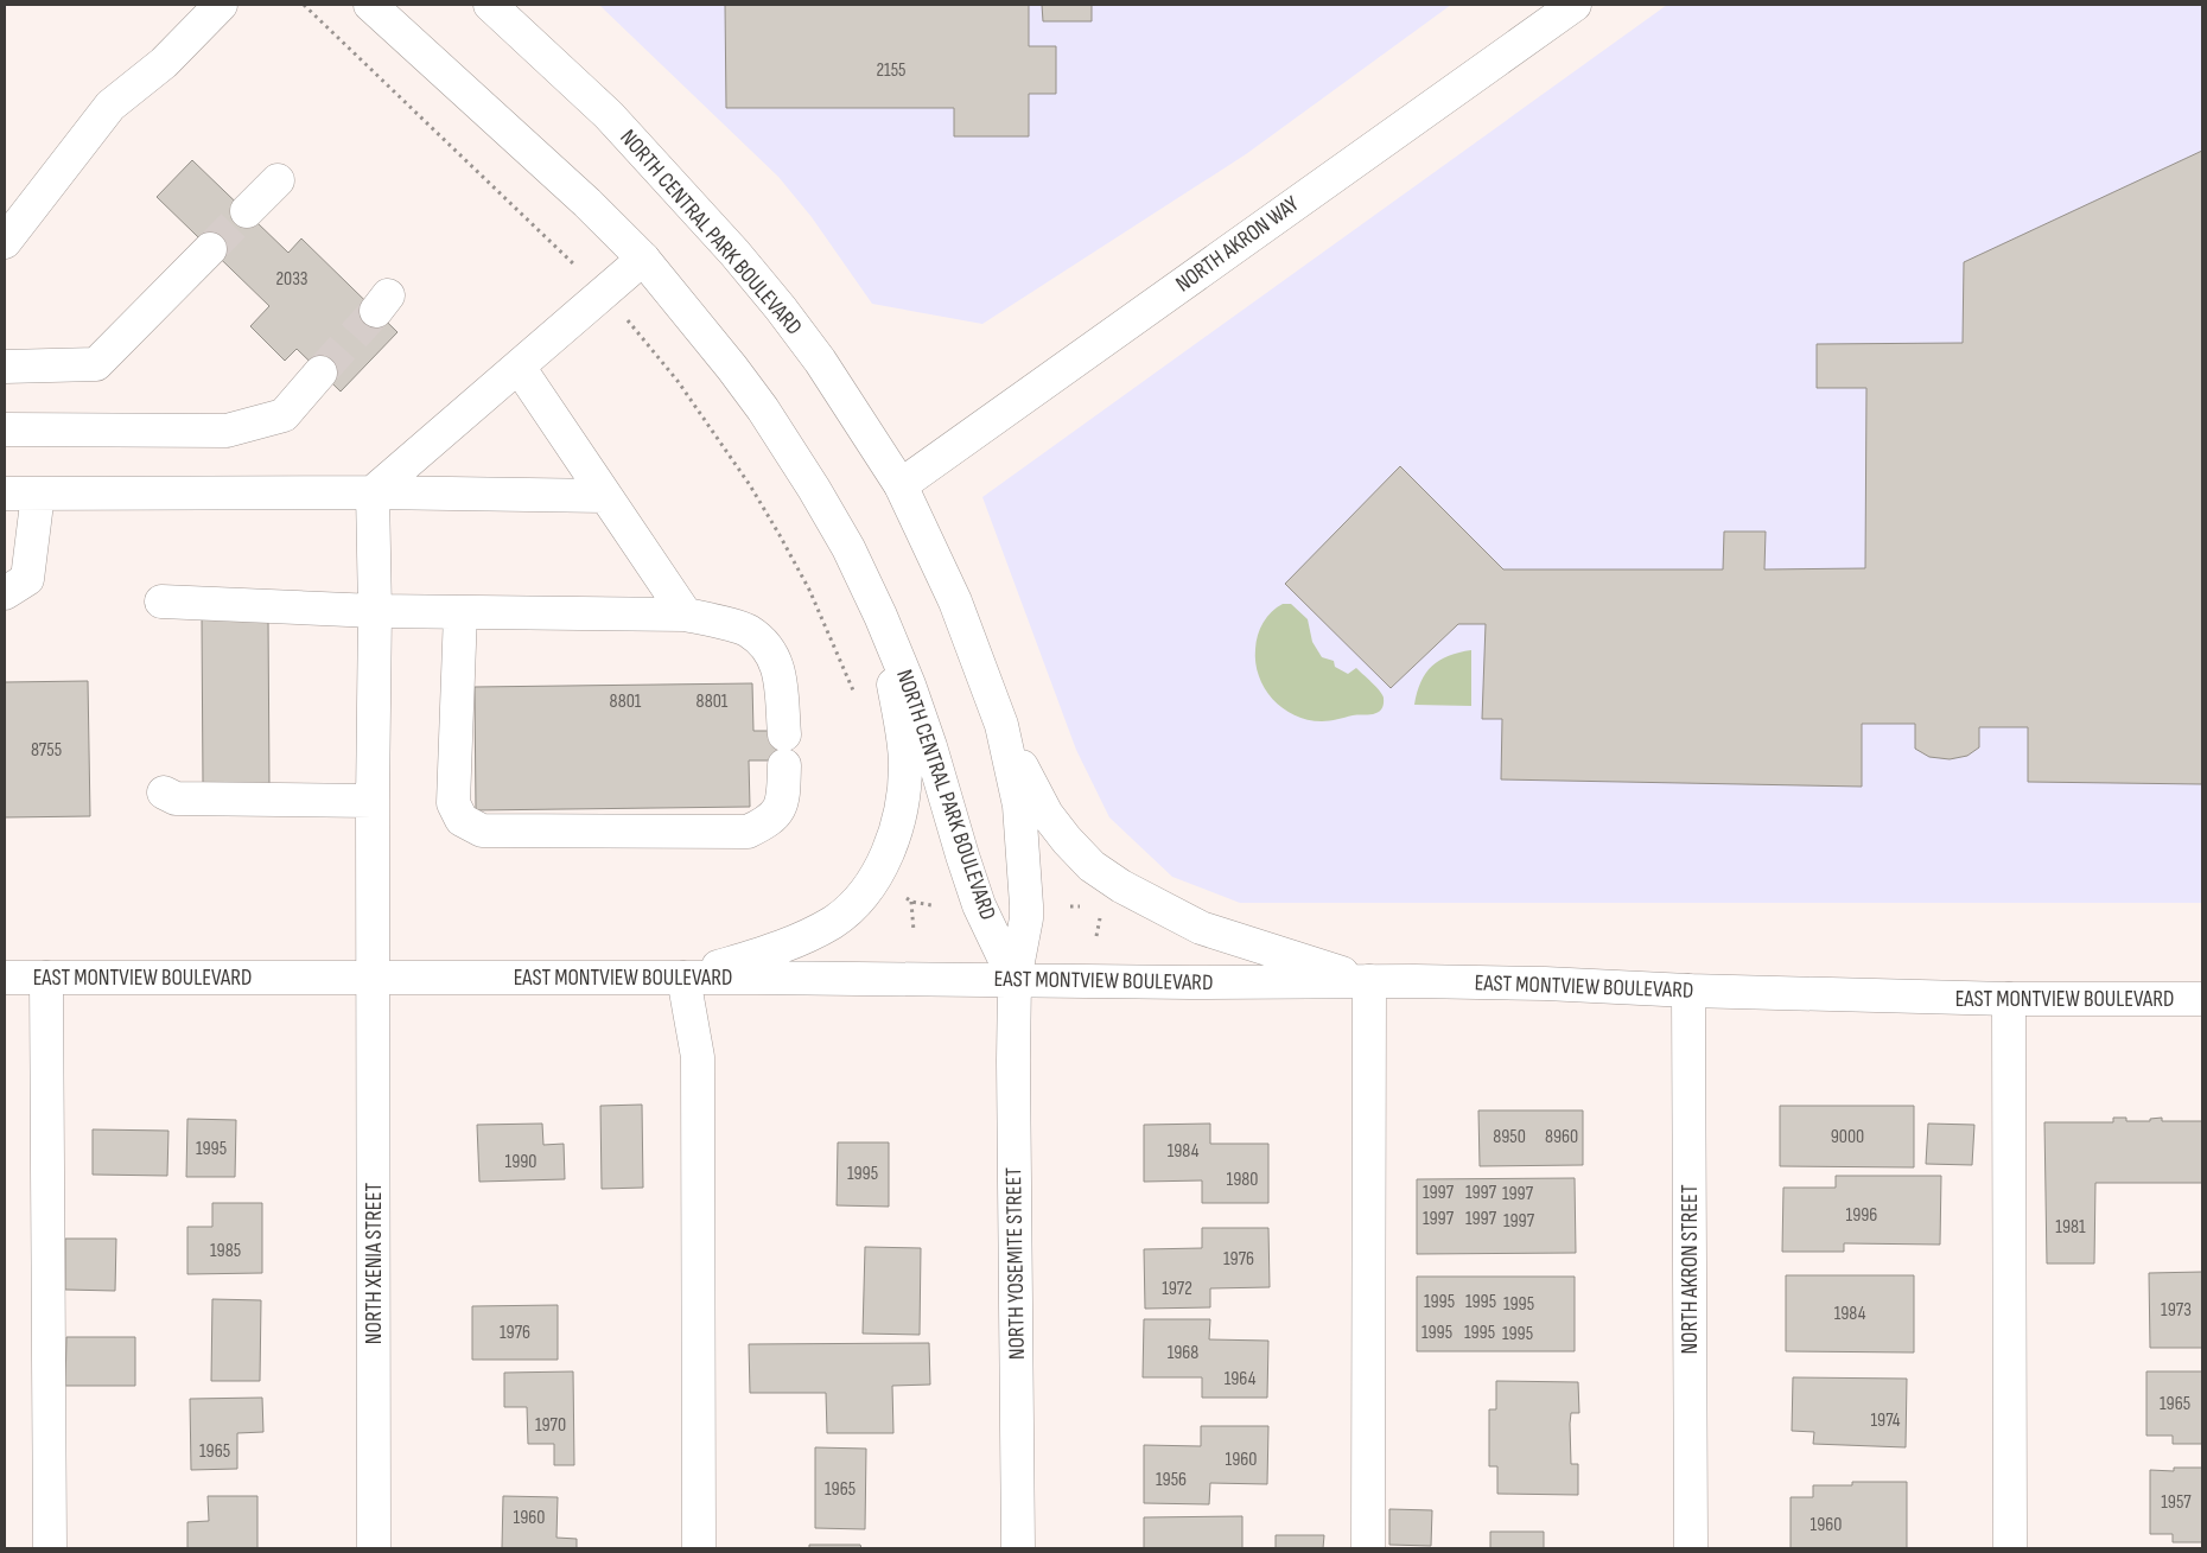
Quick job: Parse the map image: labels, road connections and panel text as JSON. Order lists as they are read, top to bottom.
{
  "streets": {
    "main road": [
      "NORTH CENTRAL PARK BOULEVARD",
      "NORTH AKRON WAY",
      "EAST MONTVIEW BOULEVARD",
      "NORTH XENIA STREET",
      "NORTH YOSEMITE STREET",
      "NORTH AKRON STREET"
    ]
  },
  "crossings": [
    ["NORTH CENTRAL PARK BOULEVARD", "NORTH AKRON WAY"],
    ["NORTH CENTRAL PARK BOULEVARD", "EAST MONTVIEW BOULEVARD"],
    ["NORTH CENTRAL PARK BOULEVARD", "NORTH YOSEMITE STREET"],
    ["EAST MONTVIEW BOULEVARD", "NORTH XENIA STREET"],
    ["EAST MONTVIEW BOULEVARD", "NORTH YOSEMITE STREET"],
    ["EAST MONTVIEW BOULEVARD", "NORTH AKRON STREET"]
  ],
  "house_numbers": [
    "2155",
    "2033",
    "8801",
    "8801",
    "8755",
    "8950",
    "8960",
    "9000",
    "1995",
    "1984",
    "1990",
    "1995",
    "1980",
    "1997",
    "1997",
    "1997",
    "1996",
    "1997",
    "1997",
    "1997",
    "1981",
    "1985",
    "1976",
    "1972",
    "1995",
    "1995",
    "1995",
    "1973",
    "1984",
    "1976",
    "1995",
    "1995",
    "1995",
    "1968",
    "1964",
    "1965",
    "1974",
    "1970",
    "1965",
    "1960",
    "1956",
    "1965",
    "1957",
    "1960",
    "1960"
  ]
}
